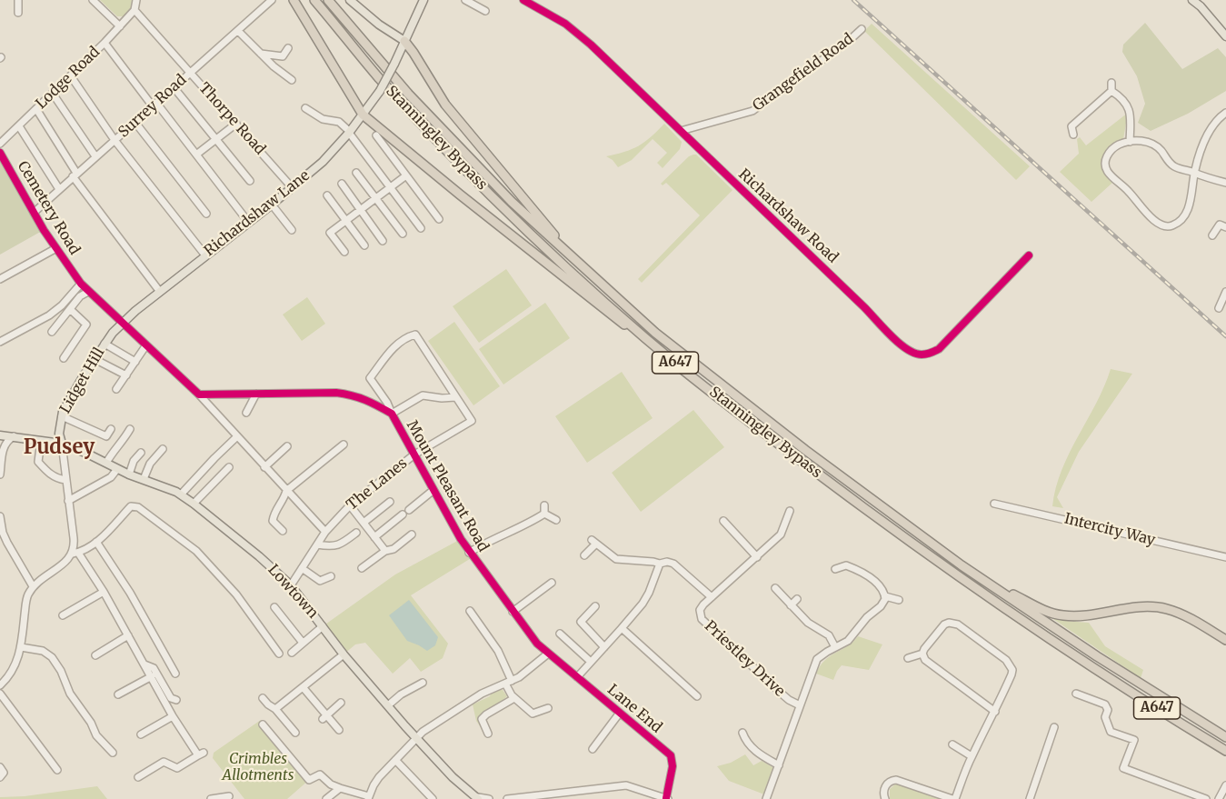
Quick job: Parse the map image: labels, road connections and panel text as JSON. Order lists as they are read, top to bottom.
{
  "streets": {
    "highway": ["Stanningley Bypass", "A647"],
    "main road": ["Richardshaw Lane", "Lidget Hill", "Lowtown"],
    "street": [
      "Grangefield Road",
      "Lodge Road",
      "Surrey Road",
      "Thorpe Road",
      "Cemetery Road",
      "Richardshaw Road",
      "The Lanes",
      "Mount Pleasant Road",
      "Intercity Way",
      "Priestley Drive",
      "Lane End"
    ]
  },
  "crossings": [
    ["Grangefield Road", "Richardshaw Road"],
    ["Lodge Road", "Thorpe Road"],
    ["Surrey Road", "Thorpe Road"],
    ["Surrey Road", "Cemetery Road"],
    ["Thorpe Road", "Richardshaw Lane"],
    ["Cemetery Road", "Richardshaw Lane"],
    ["Cemetery Road", "Lidget Hill"],
    ["Richardshaw Lane", "Lidget Hill"],
    ["Lidget Hill", "Lowtown"],
    ["The Lanes", "Mount Pleasant Road"],
    ["The Lanes", "Lowtown"],
    ["Mount Pleasant Road", "Lane End"]
  ],
  "districts": ["Pudsey"],
  "parks": ["Crimbles Allotments"]
}
